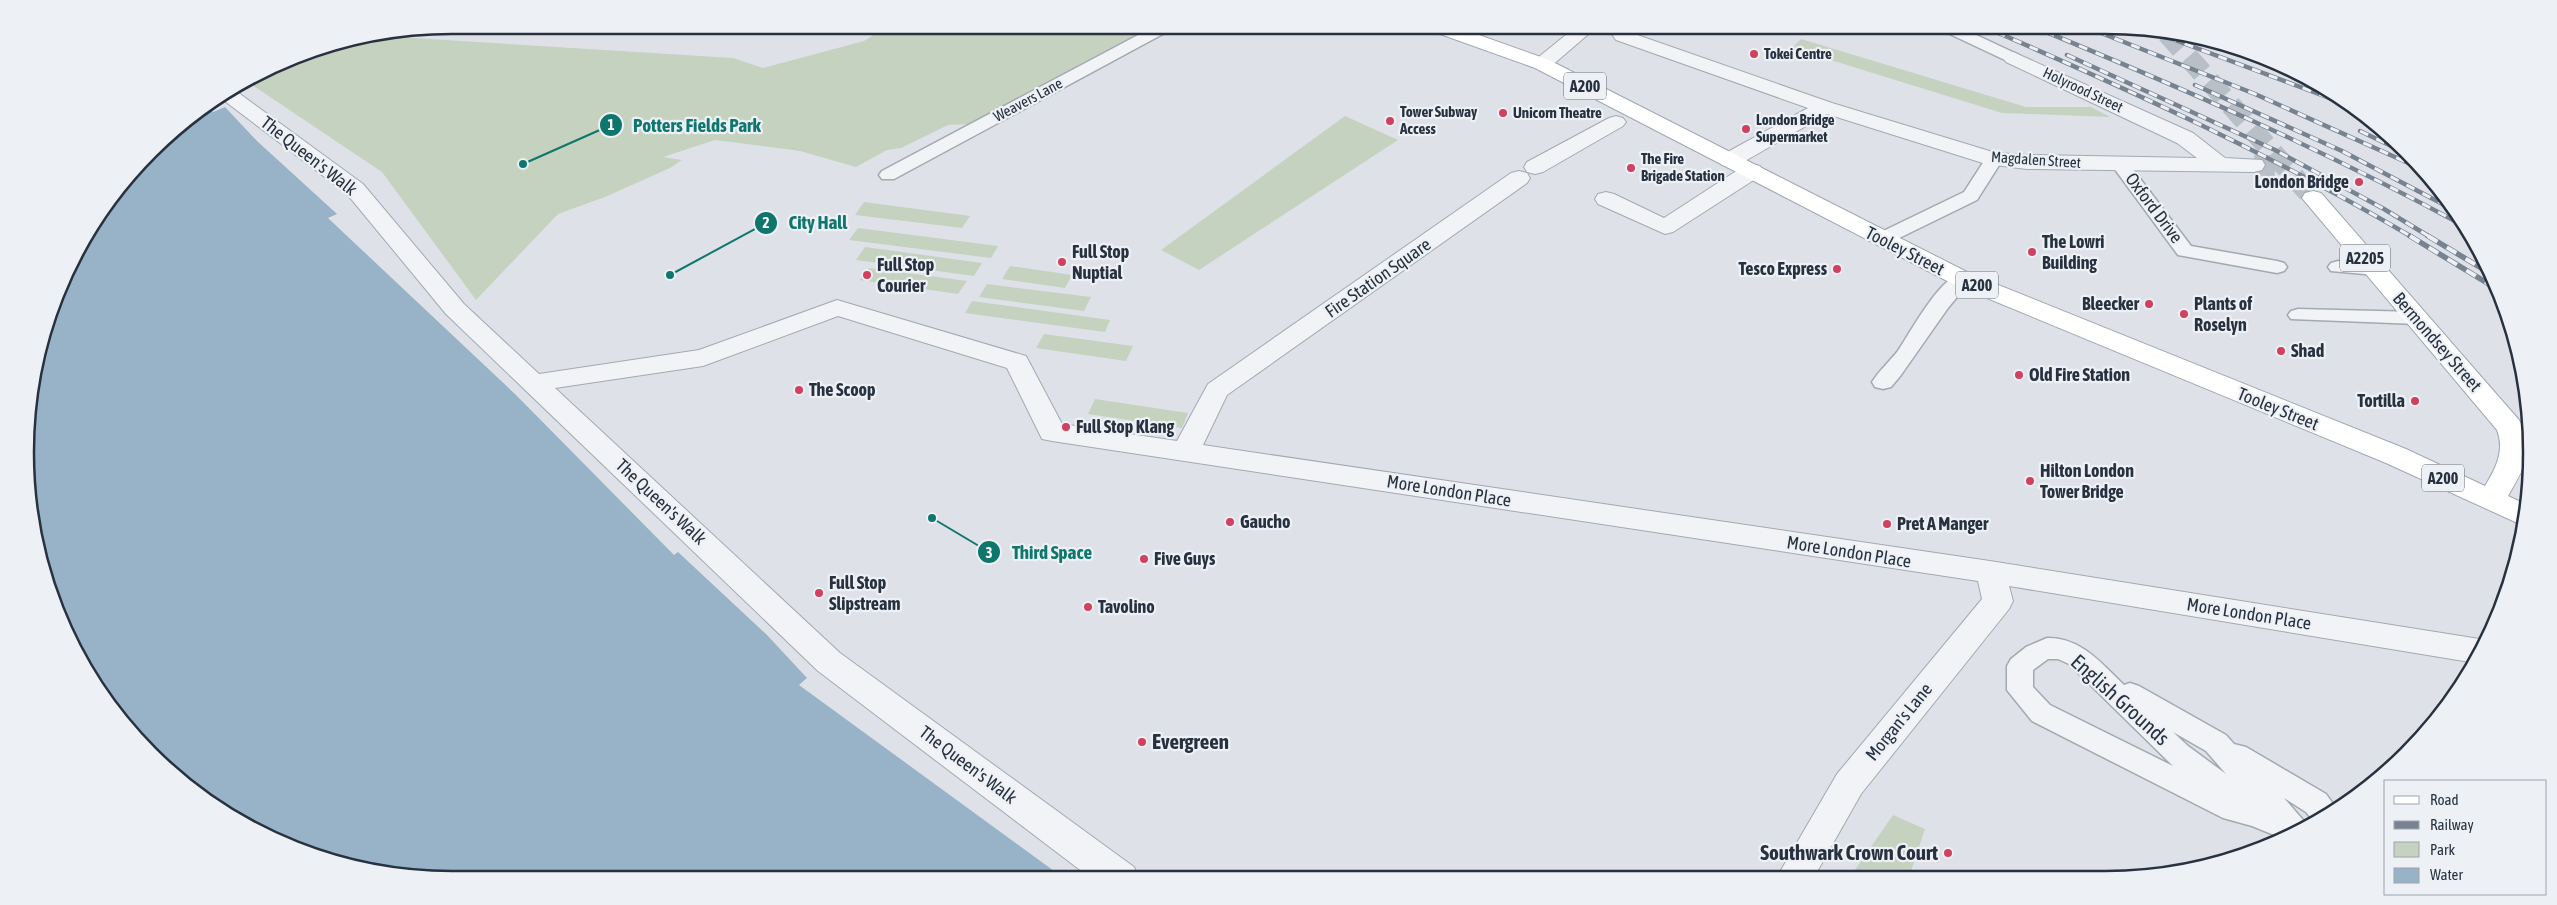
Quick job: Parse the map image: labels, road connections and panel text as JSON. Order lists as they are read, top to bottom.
{
  "streets": {
    "main road": [
      "A200",
      "Tooley Street",
      "A2205",
      "Bermondsey Street"
    ],
    "street": [
      "Holyrood Street",
      "The Queen's Walk",
      "Magdalen Street",
      "Fire Station Square",
      "More London Place",
      "Morgan's Lane"
    ],
    "lane": ["Weavers Lane", "Oxford Drive", "English Grounds"]
  },
  "crossings": [
    ["Holyrood Street", "Magdalen Street"],
    ["The Queen's Walk", "More London Place"],
    ["Magdalen Street", "Oxford Drive"],
    ["Tooley Street", "Bermondsey Street"],
    ["Fire Station Square", "More London Place"],
    ["More London Place", "Morgan's Lane"]
  ],
  "places": [
    "Tokei Centre",
    "Unicorn Theatre",
    "Tower Subway Access",
    "London Bridge Supermarket",
    "Potters Fields Park",
    "The Fire Brigade Station",
    "London Bridge",
    "The Lowri Building",
    "Full Stop Nuptial",
    "Tesco Express",
    "City Hall",
    "Full Stop Courier",
    "Bleecker",
    "Plants of Roselyn",
    "Shad",
    "Old Fire Station",
    "The Scoop",
    "Tortilla",
    "Full Stop Klang",
    "Hilton London Tower Bridge",
    "Third Space",
    "Gaucho",
    "Pret A Manger",
    "Five Guys",
    "Full Stop Slipstream",
    "Tavolino",
    "Evergreen",
    "Southwark Crown Court"
  ],
  "legend": [
    "Road",
    "Railway",
    "Park",
    "Water"
  ]
}
